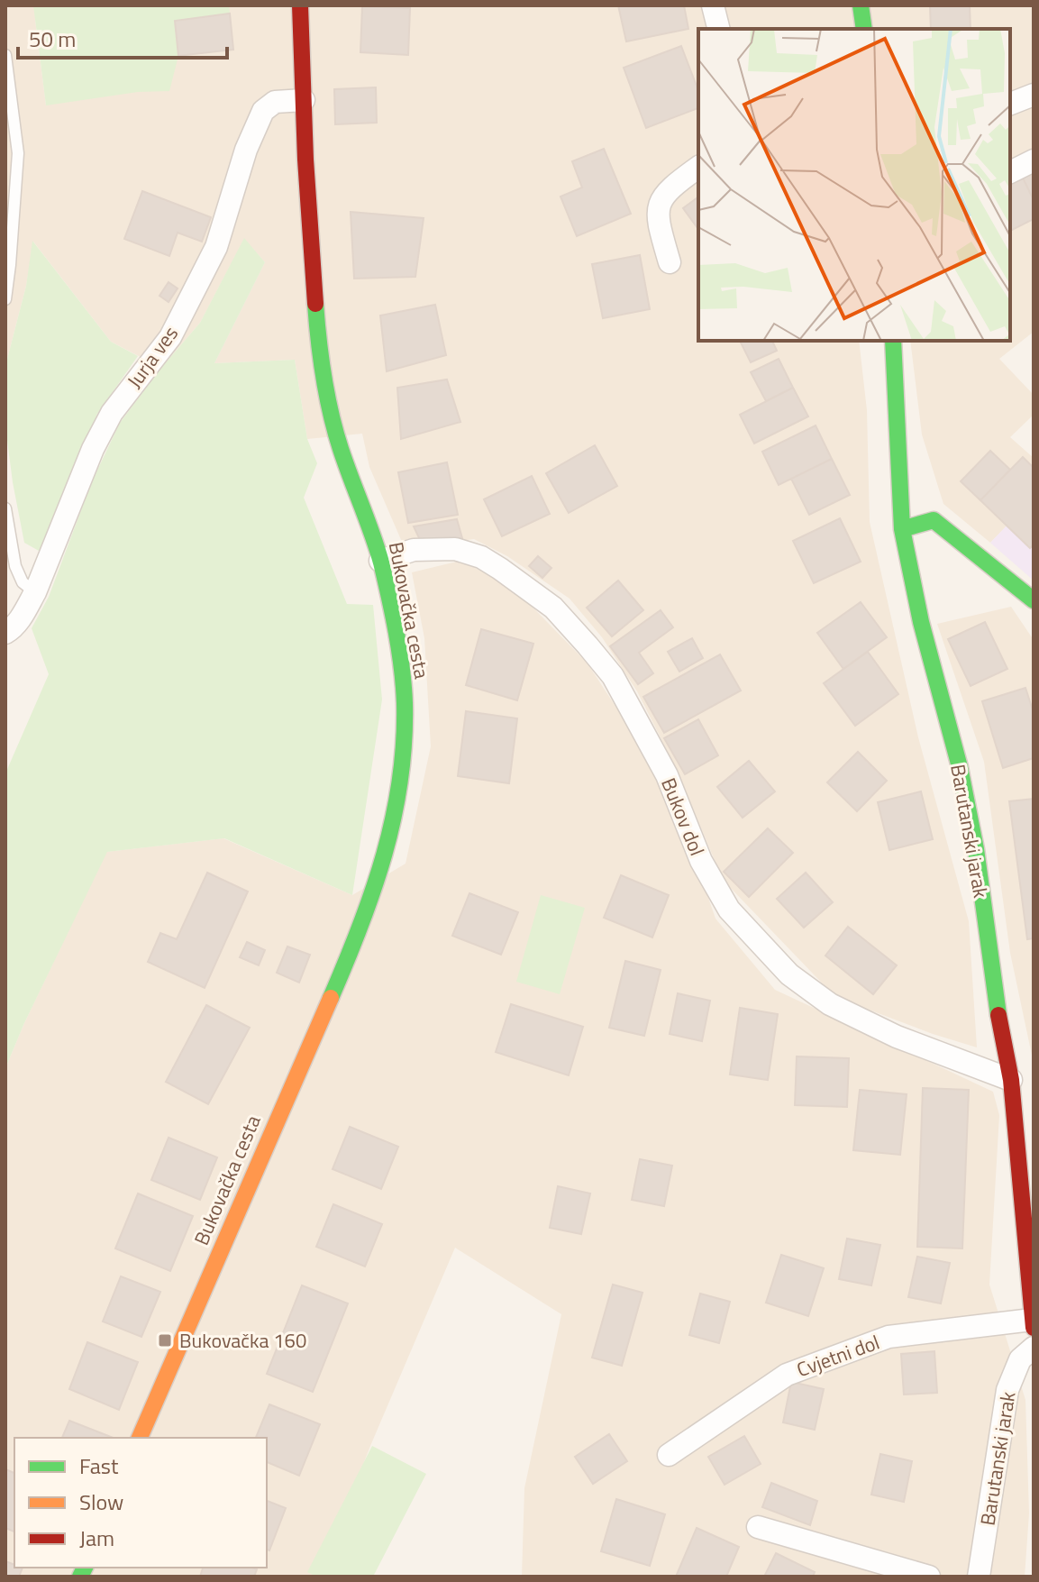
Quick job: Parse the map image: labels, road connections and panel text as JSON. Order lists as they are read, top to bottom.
{
  "streets": {
    "main road": ["Bukovačka cesta", "Barutanski jarak"],
    "street": ["Jurja ves", "Bukov dol", "Cvjetni dol"]
  },
  "crossings": [
    ["Jurja ves", "Bukovačka cesta"],
    ["Bukovačka cesta", "Bukov dol"],
    ["Bukov dol", "Barutanski jarak"],
    ["Barutanski jarak", "Cvjetni dol"]
  ],
  "places": {
    "transit": ["Bukovačka 160"]
  },
  "legend": ["Fast", "Slow", "Jam"],
  "scale_bar": "50 m"
}
